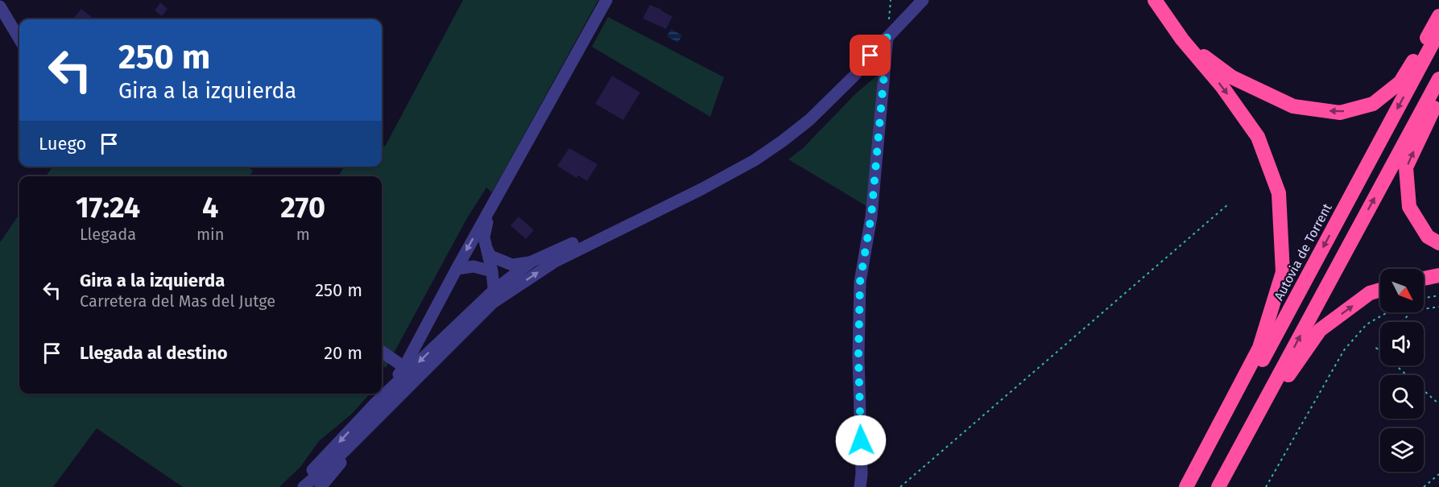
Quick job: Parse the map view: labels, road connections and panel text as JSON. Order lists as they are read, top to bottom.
{
  "streets": {
    "highway": ["Autovia de Torrent"]
  },
  "north": "bottom right",
  "page": {
    "turn": ["250 m", "Gira a la izquierda"],
    "then": "Luego",
    "eta": [
      "17:24",
      "Llegada",
      "4",
      "min",
      "270",
      "m"
    ],
    "list": [
      {
        "name": "Gira a la izquierda",
        "note": "Carretera del Mas del Jutge",
        "value": "250 m"
      },
      {
        "name": "Llegada al destino",
        "value": "20 m"
      }
    ]
  }
}
